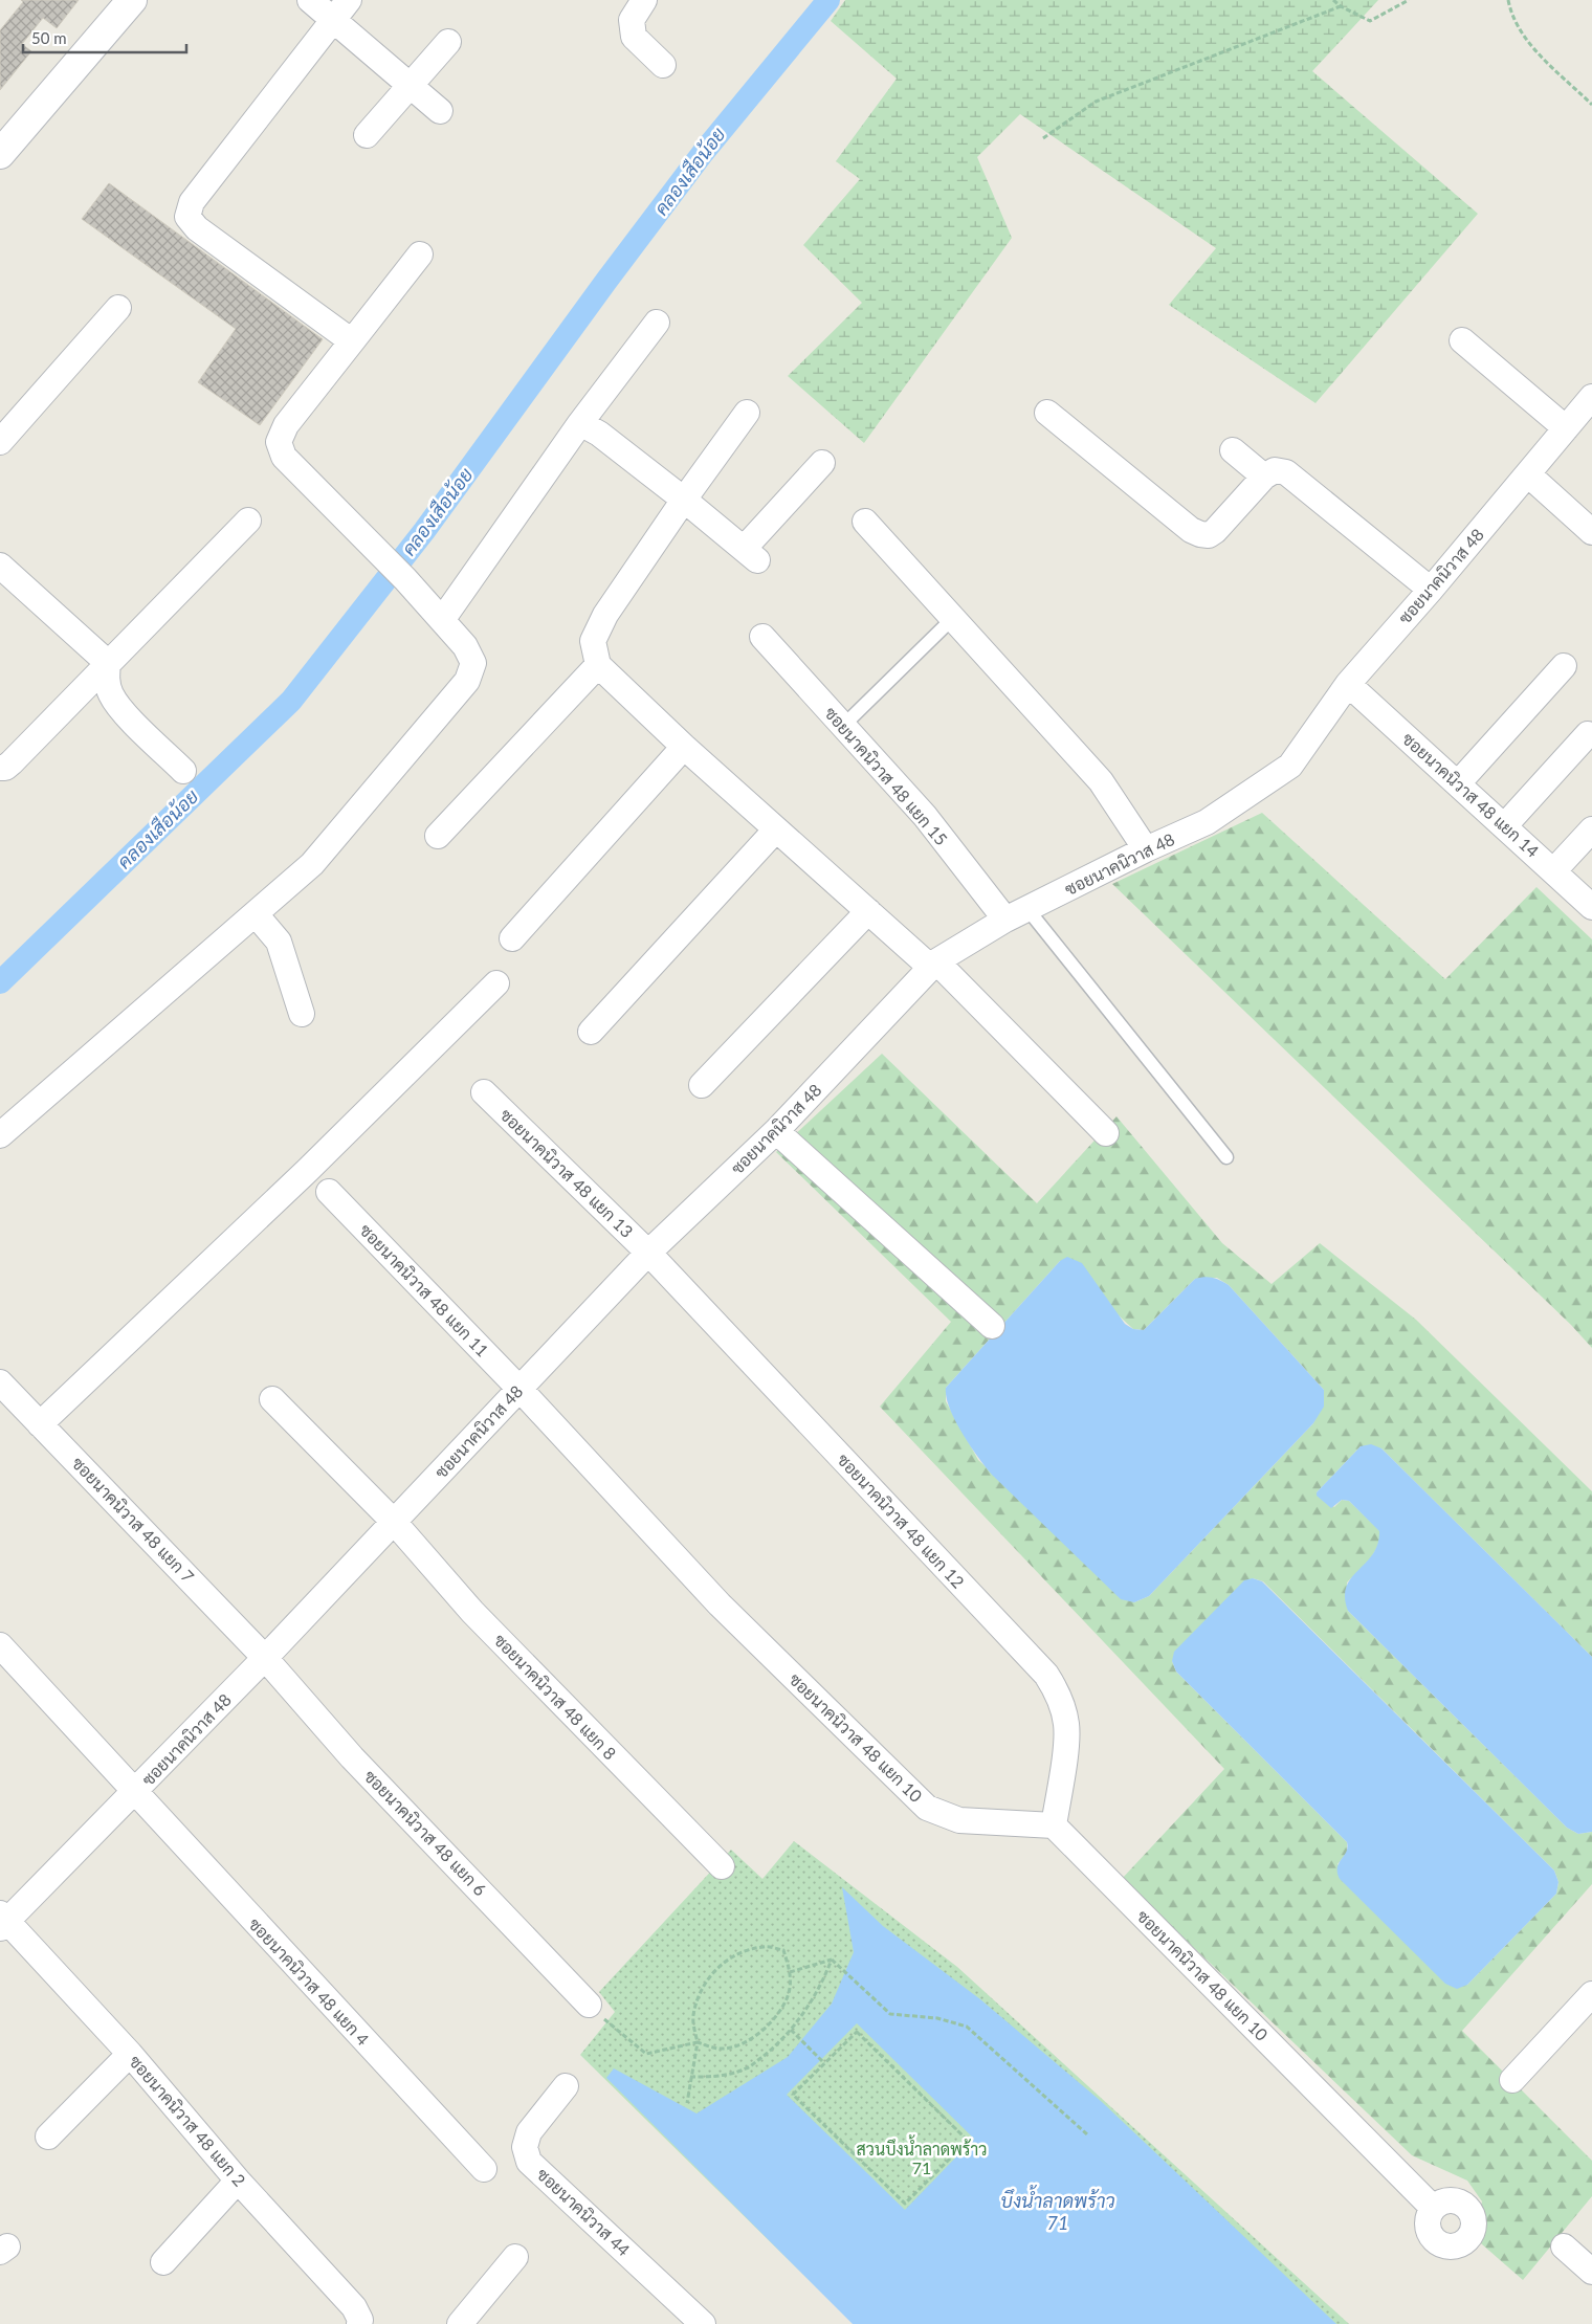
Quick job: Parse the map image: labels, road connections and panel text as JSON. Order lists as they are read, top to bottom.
{
  "streets": {
    "street": [
      "ซอยนาคนิวาส 48",
      "ซอยนาคนิวาส 48 แยก 15",
      "ซอยนาคนิวาส 48 แยก 14",
      "ซอยนาคนิวาส 48 แยก 13",
      "ซอยนาคนิวาส 48 แยก 11",
      "ซอยนาคนิวาส 48 แยก 7",
      "ซอยนาคนิวาส 48 แยก 12",
      "ซอยนาคนิวาส 48 แยก 8",
      "ซอยนาคนิวาส 48 แยก 10",
      "ซอยนาคนิวาส 48 แยก 6",
      "ซอยนาคนิวาส 48 แยก 4",
      "ซอยนาคนิวาส 48 แยก 2",
      "ซอยนาคนิวาส 44"
    ]
  },
  "crossings": [
    ["ซอยนาคนิวาส 48", "ซอยนาคนิวาส 48 แยก 15"],
    ["ซอยนาคนิวาส 48", "ซอยนาคนิวาส 48 แยก 14"],
    ["ซอยนาคนิวาส 48", "ซอยนาคนิวาส 48 แยก 13"],
    ["ซอยนาคนิวาส 48", "ซอยนาคนิวาส 48 แยก 11"],
    ["ซอยนาคนิวาส 48", "ซอยนาคนิวาส 48 แยก 7"],
    ["ซอยนาคนิวาส 48", "ซอยนาคนิวาส 48 แยก 12"],
    ["ซอยนาคนิวาส 48", "ซอยนาคนิวาส 48 แยก 8"],
    ["ซอยนาคนิวาส 48", "ซอยนาคนิวาส 48 แยก 10"],
    ["ซอยนาคนิวาส 48", "ซอยนาคนิวาส 48 แยก 6"],
    ["ซอยนาคนิวาส 48", "ซอยนาคนิวาส 48 แยก 4"],
    ["ซอยนาคนิวาส 48", "ซอยนาคนิวาส 48 แยก 2"],
    ["ซอยนาคนิวาส 48 แยก 13", "ซอยนาคนิวาส 48 แยก 12"],
    ["ซอยนาคนิวาส 48 แยก 11", "ซอยนาคนิวาส 48 แยก 10"],
    ["ซอยนาคนิวาส 48 แยก 7", "ซอยนาคนิวาส 48 แยก 6"],
    ["ซอยนาคนิวาส 48 แยก 12", "ซอยนาคนิวาส 48 แยก 10"]
  ],
  "water": ["คลองเสือน้อย", "บึงน้ำลาดพร้าว 71"],
  "parks": ["สวนบึงน้ำลาดพร้าว 71"],
  "scale_bar": "50 m"
}
